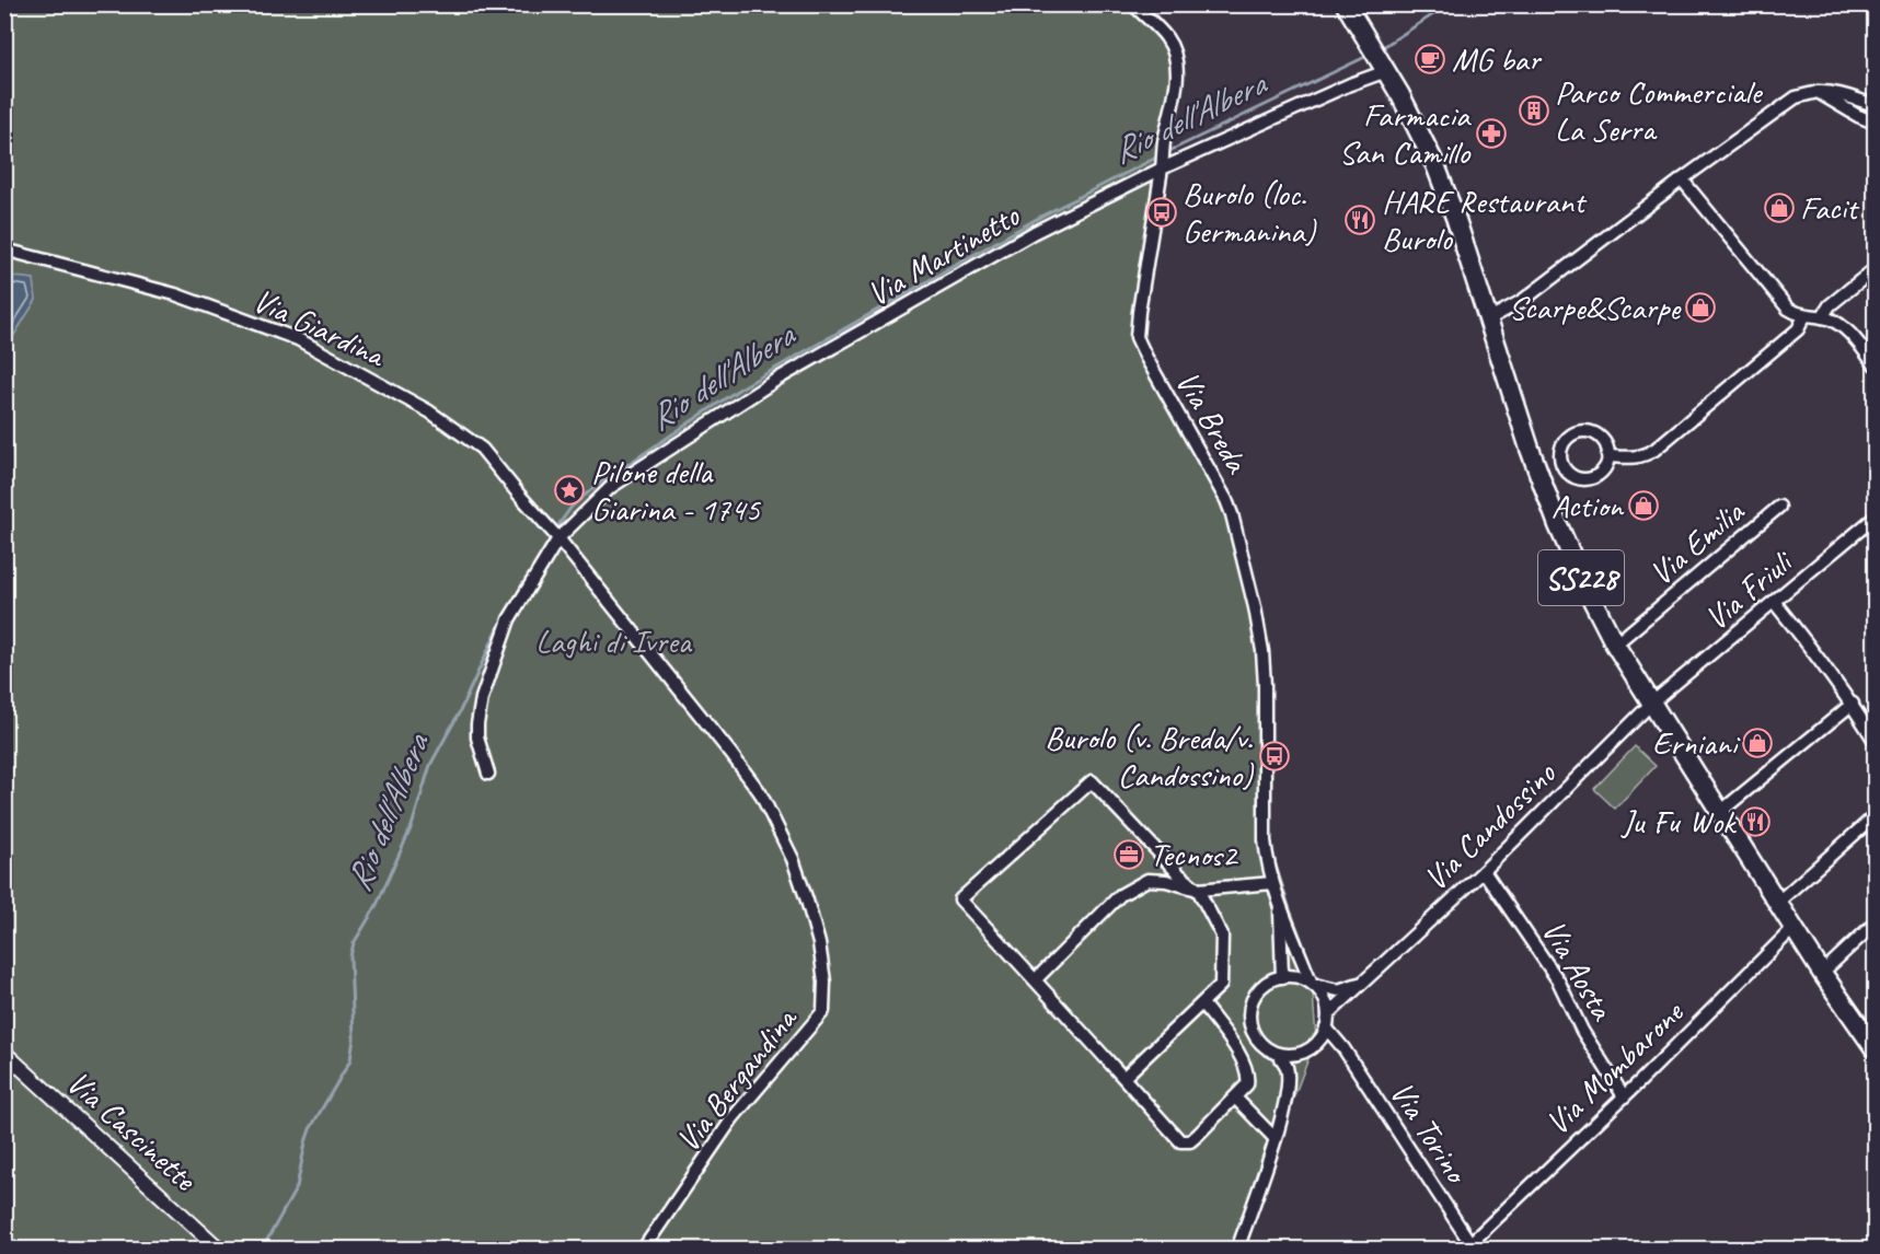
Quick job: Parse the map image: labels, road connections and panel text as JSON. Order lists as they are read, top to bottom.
{
  "streets": {
    "main road": ["SS228"],
    "street": [
      "Via Martinetto",
      "Via Giardina",
      "Via Breda",
      "Via Emilia",
      "Via Friuli",
      "Via Candossino",
      "Via Aosta",
      "Via Mombarone",
      "Via Bergandina",
      "Via Cascinette",
      "Via Torino"
    ]
  },
  "crossings": [
    ["Via Martinetto", "Via Giardina"],
    ["Via Martinetto", "Via Breda"],
    ["Via Martinetto", "SS228"],
    ["Via Martinetto", "Via Bergandina"],
    ["Via Giardina", "Via Bergandina"],
    ["Via Breda", "Via Candossino"],
    ["Via Breda", "Via Torino"],
    ["Via Emilia", "SS228"],
    ["SS228", "Via Friuli"],
    ["SS228", "Via Candossino"],
    ["SS228", "Via Mombarone"],
    ["Via Friuli", "Via Candossino"],
    ["Via Candossino", "Via Aosta"],
    ["Via Candossino", "Via Torino"],
    ["Via Aosta", "Via Mombarone"],
    ["Via Mombarone", "Via Torino"]
  ],
  "water": ["Rio dell'Albera"],
  "parks": ["Laghi di Ivrea"],
  "places": {
    "cafe": ["MG bar"],
    "building": ["Parco Commerciale La Serra"],
    "pharmacy": ["Farmacia San Camillo"],
    "shop": [
      "Facit",
      "Scarpe&Scarpe",
      "Action",
      "Erniani"
    ],
    "bus stop": ["Burolo (loc. Germanina)", "Burolo (v. Breda/v. Candossino)"],
    "restaurant": ["HARE Restaurant Burolo", "Ju Fu Wok"],
    "place": ["Pilone della Giarina - 1745"],
    "office": ["Tecnos2"]
  }
}
